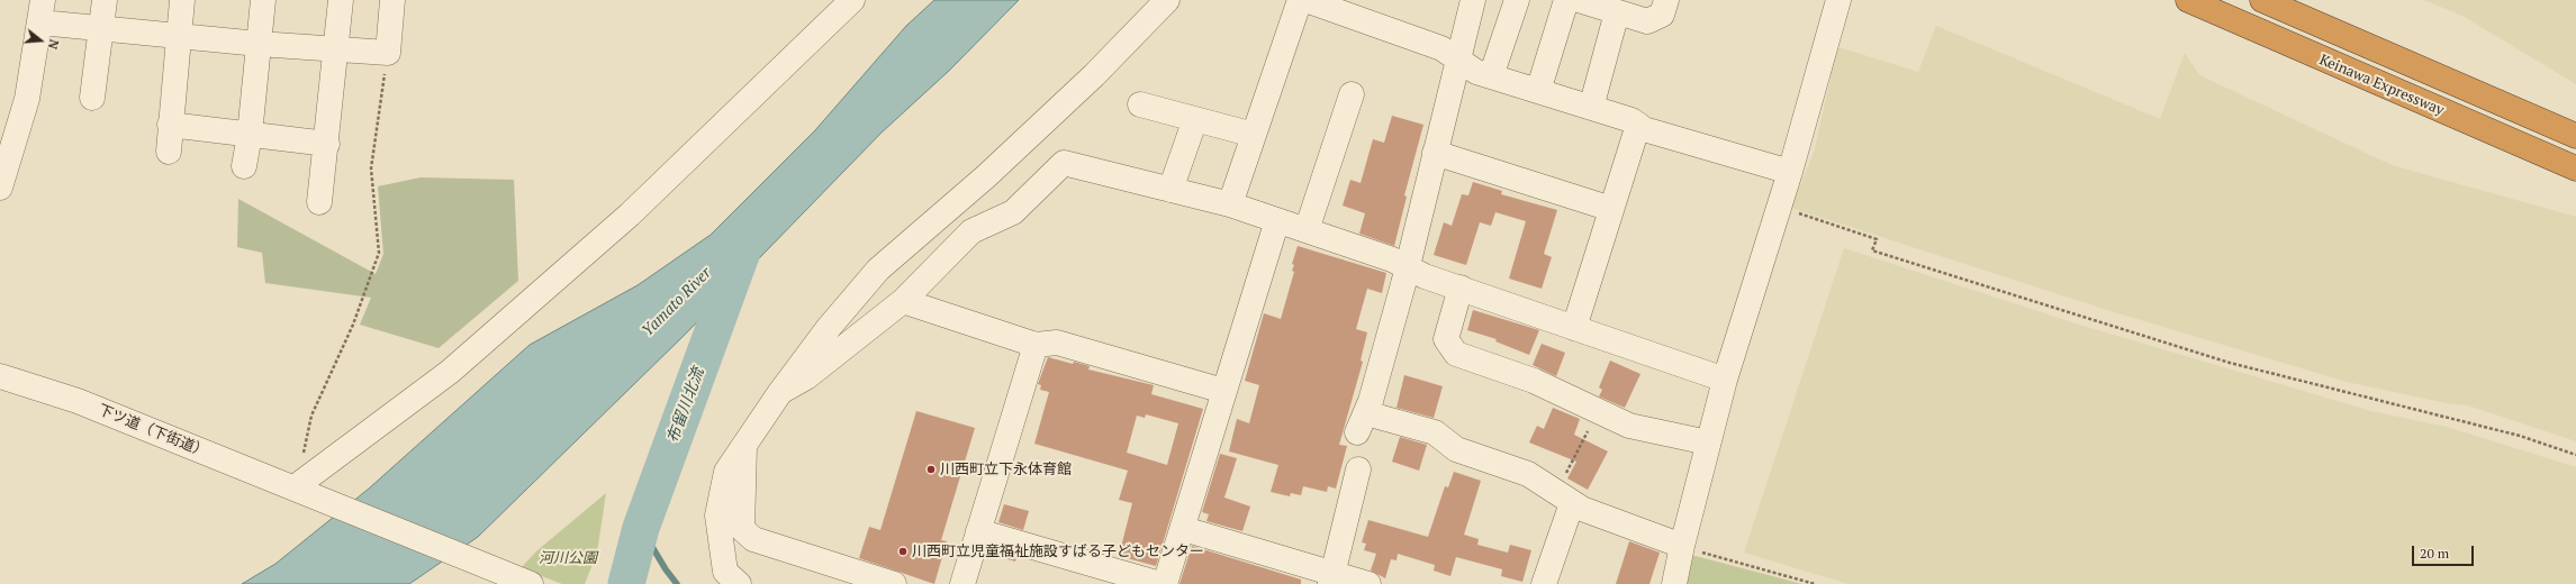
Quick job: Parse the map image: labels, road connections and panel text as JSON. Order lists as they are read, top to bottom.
{
  "streets": {
    "highway": ["Keinawa Expressway"],
    "street": ["下ツ道（下街道）"]
  },
  "water": ["Yamato River", "布留川北流"],
  "parks": ["河川公園"],
  "places": ["川西町立下永体育館", "川西町立児童福祉施設すばる子どもセンター"],
  "scale_bar": "20 m",
  "north": "right"
}
